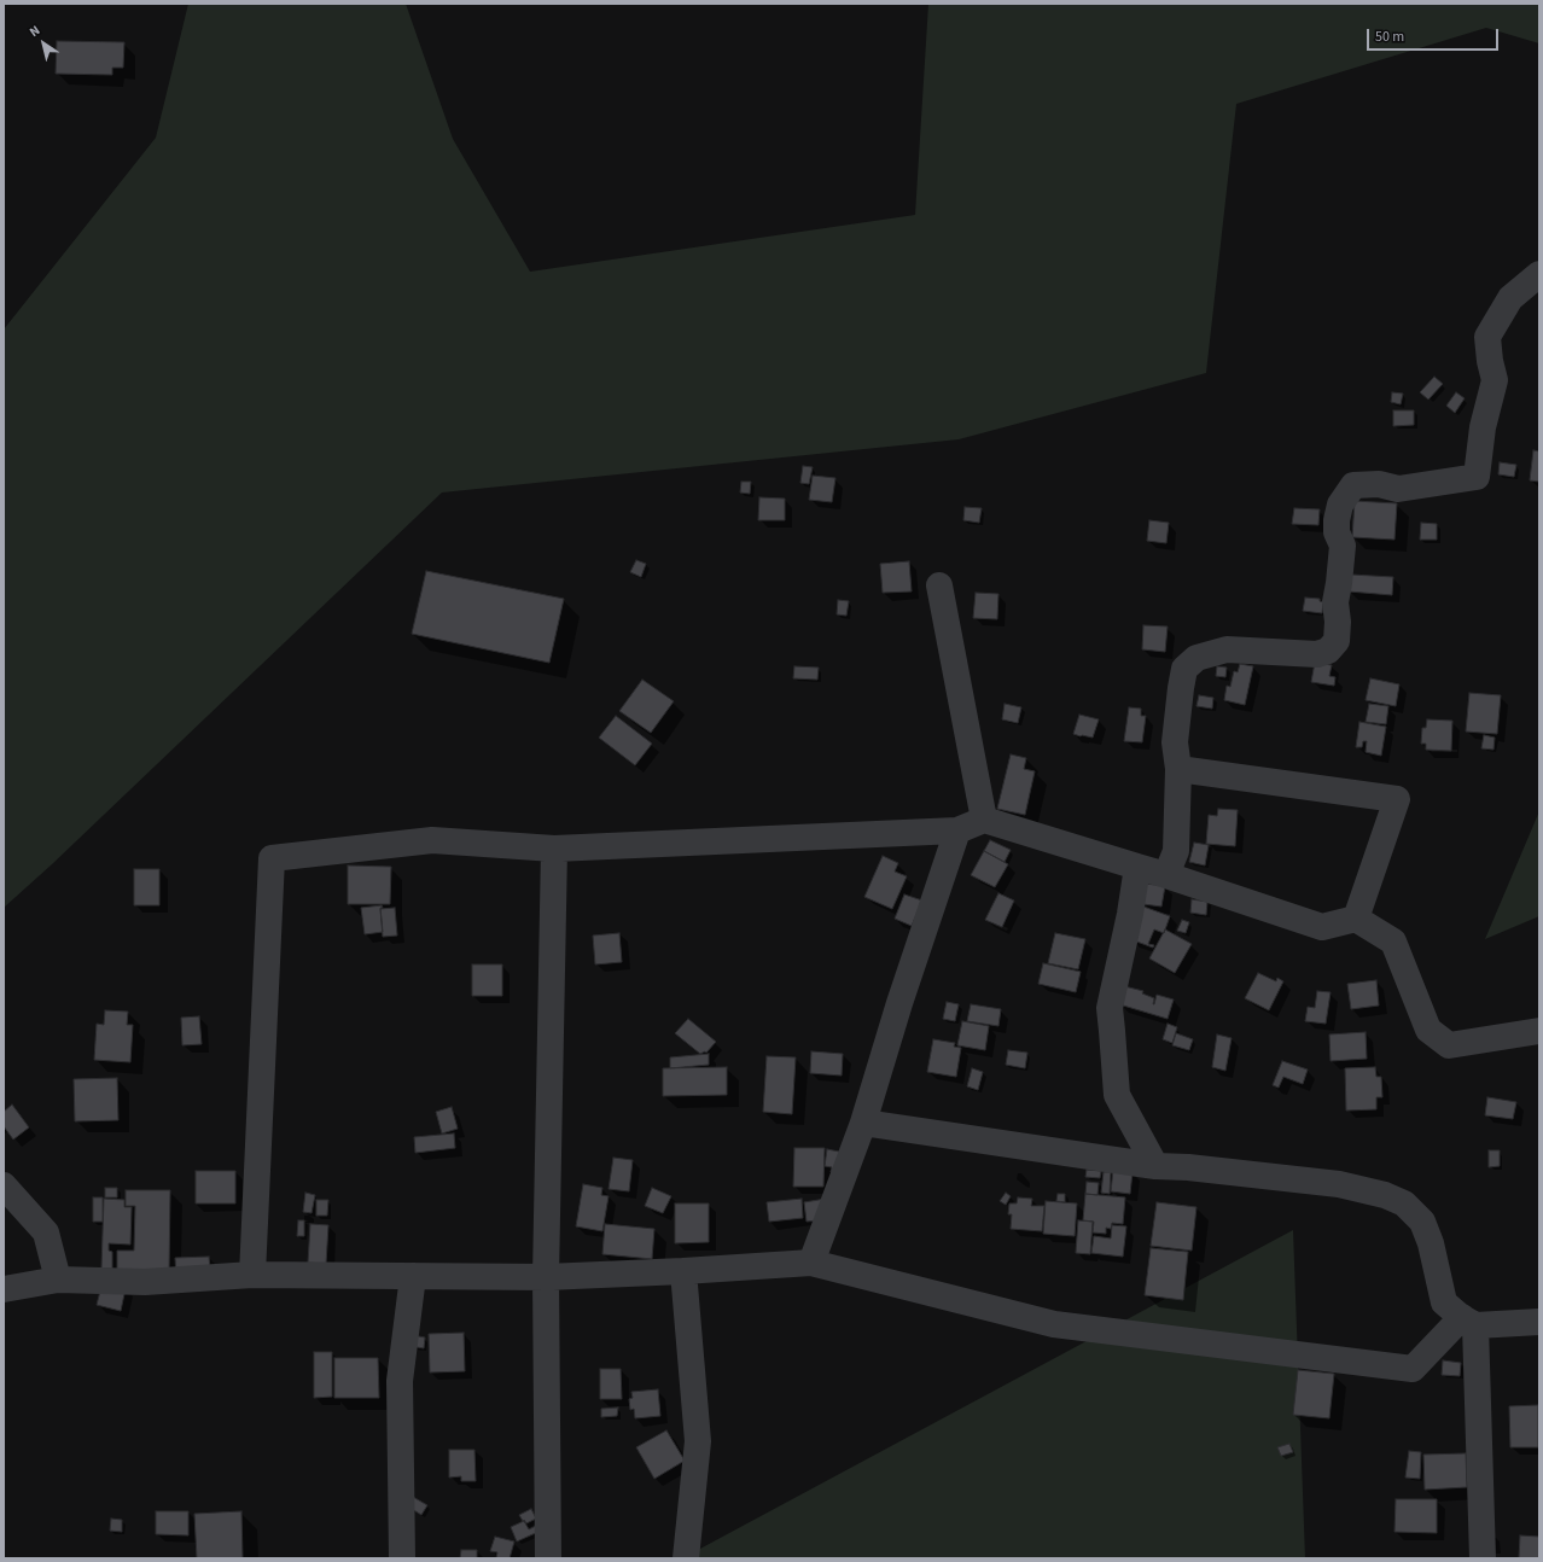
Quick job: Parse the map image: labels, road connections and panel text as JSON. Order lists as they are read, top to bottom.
{
  "scale_bar": "50 m",
  "north": "top left"
}
